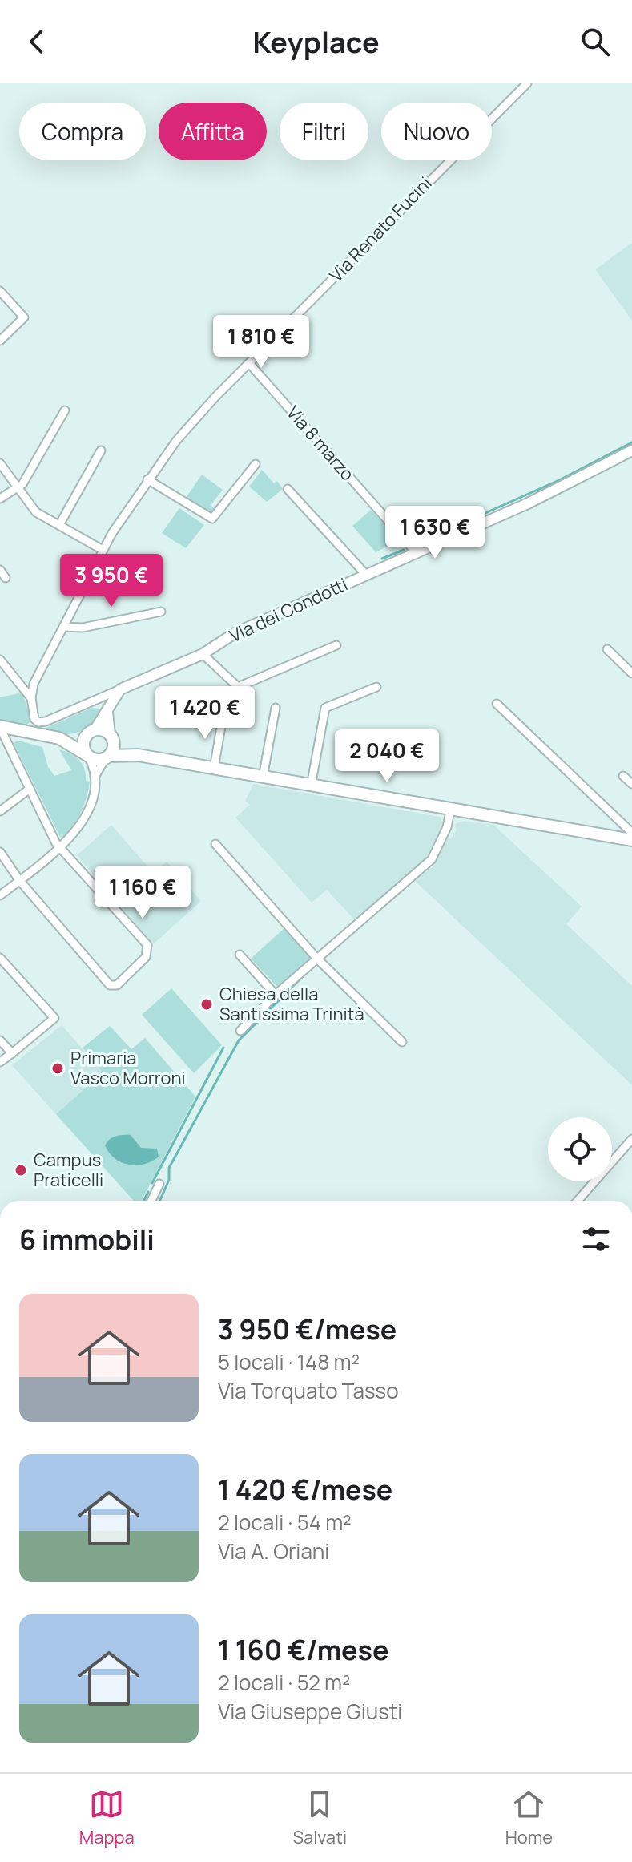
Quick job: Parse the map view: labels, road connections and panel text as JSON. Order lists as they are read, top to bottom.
{
  "streets": {
    "street": ["Via Renato Fucini", "Via 8 marzo", "Via dei Condotti"]
  },
  "crossings": [
    ["Via Renato Fucini", "Via 8 marzo"],
    ["Via Renato Fucini", "Via dei Condotti"],
    ["Via 8 marzo", "Via dei Condotti"]
  ],
  "places": ["Chiesa della Santissima Trinità", "Primaria Vasco Morroni", "Campus Praticelli"],
  "page": {
    "header": "Keyplace",
    "chip": [
      "Compra",
      "Affitta",
      "Filtri",
      "Nuovo"
    ],
    "price": [
      "1 810 €",
      "1 630 €",
      "3 950 €",
      "1 420 €",
      "2 040 €",
      "1 160 €"
    ],
    "heading": "6 immobili",
    "list": [
      {
        "name": "3 950 €/mese",
        "note": "5 locali · 148 m² · Via Torquato Tasso"
      },
      {
        "name": "1 420 €/mese",
        "note": "2 locali · 54 m² · Via A. Oriani"
      },
      {
        "name": "1 160 €/mese",
        "note": "2 locali · 52 m² · Via Giuseppe Giusti"
      }
    ],
    "tabs": ["Mappa", "Salvati", "Home"]
  }
}
